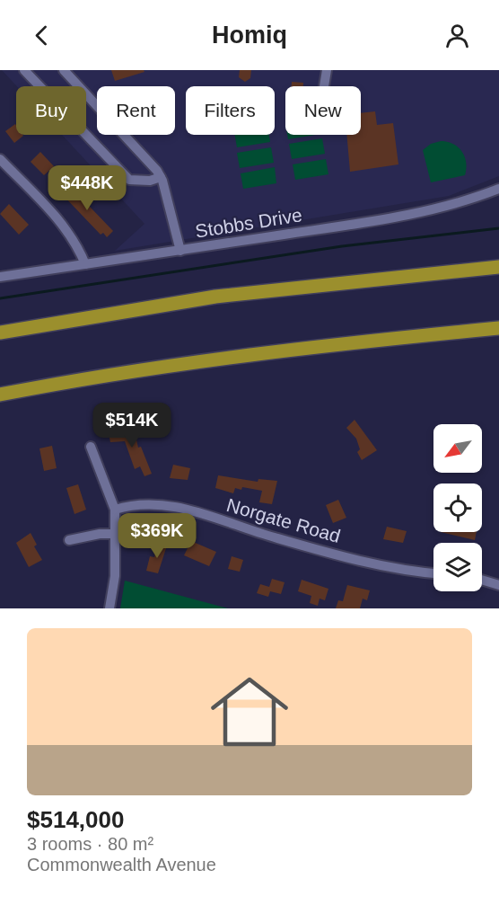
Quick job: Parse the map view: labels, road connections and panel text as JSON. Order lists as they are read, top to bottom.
{
  "streets": {
    "street": ["Stobbs Drive", "Norgate Road"]
  },
  "north": "bottom left",
  "page": {
    "header": "Homiq",
    "chip": [
      "Buy",
      "Rent",
      "Filters",
      "New"
    ],
    "price": ["$448K", "$514K", "$369K"],
    "list": [
      {
        "name": "$514,000",
        "note": "3 rooms · 80 m² · Commonwealth Avenue"
      }
    ]
  }
}
